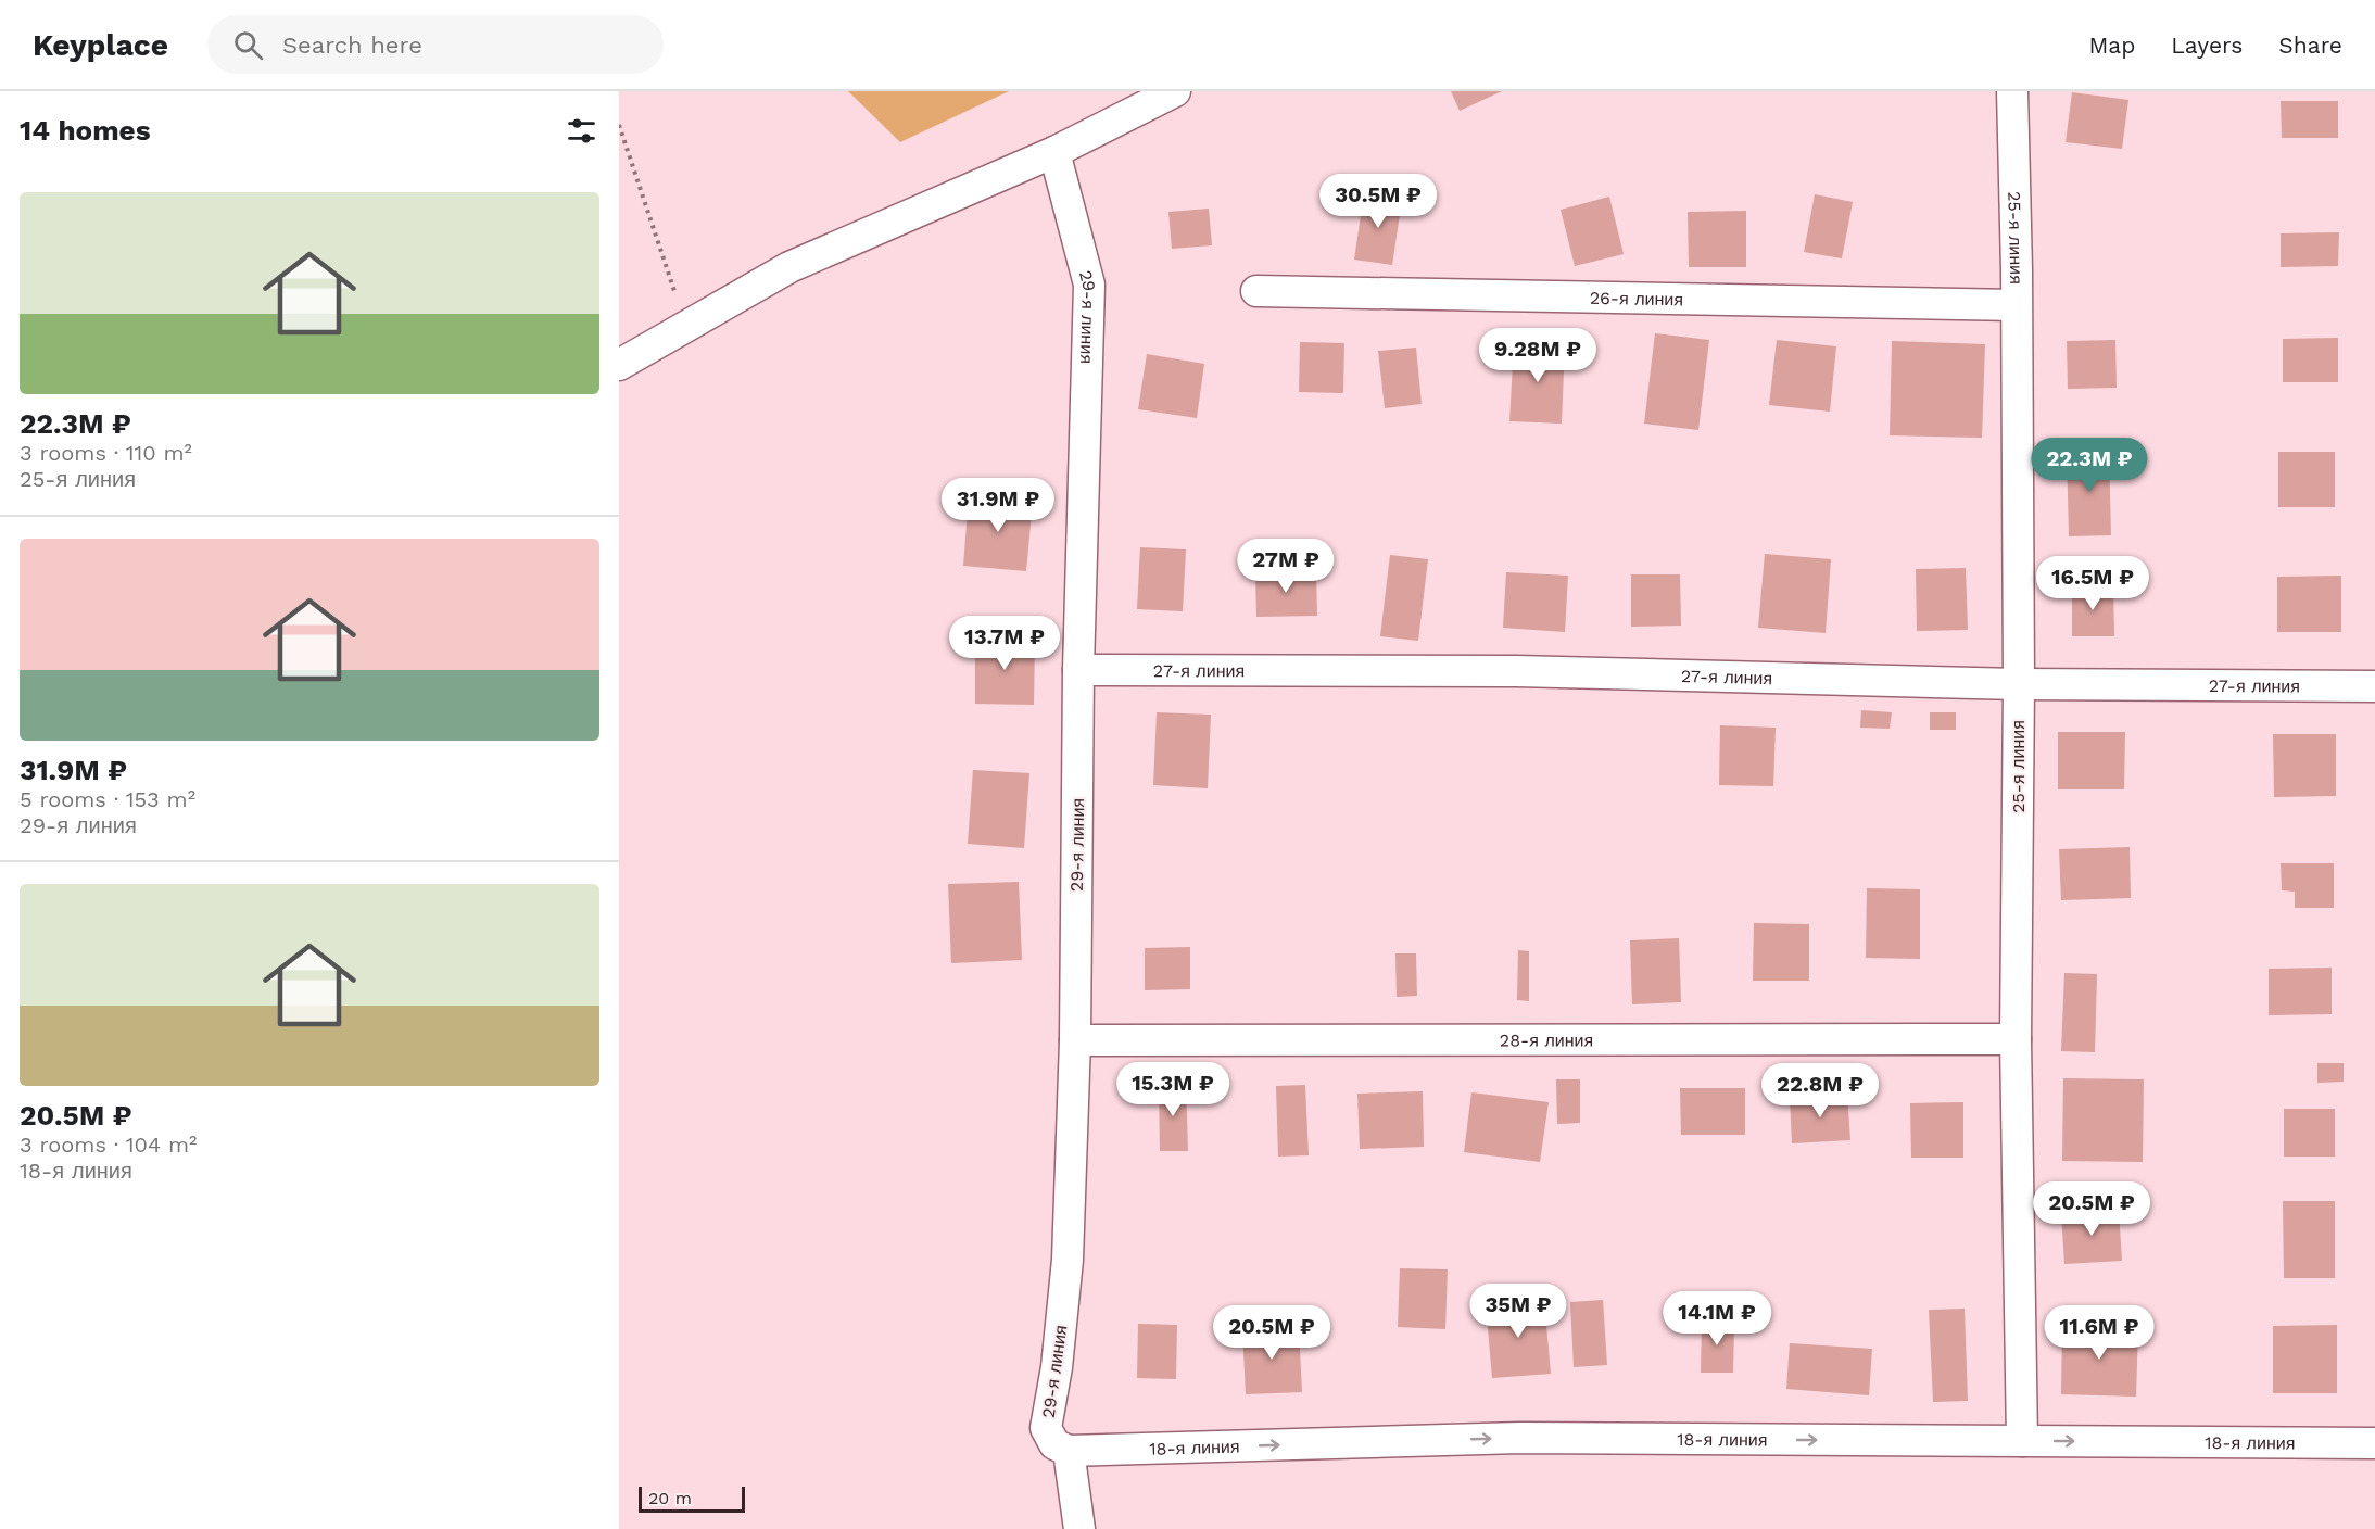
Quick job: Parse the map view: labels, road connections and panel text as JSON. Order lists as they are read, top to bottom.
{
  "streets": {
    "street": [
      "25-я линия",
      "26-я линия",
      "29-я линия",
      "27-я линия",
      "28-я линия",
      "18-я линия"
    ]
  },
  "crossings": [
    ["25-я линия", "26-я линия"],
    ["25-я линия", "27-я линия"],
    ["25-я линия", "28-я линия"],
    ["25-я линия", "18-я линия"],
    ["29-я линия", "27-я линия"],
    ["29-я линия", "28-я линия"],
    ["29-я линия", "18-я линия"]
  ],
  "one_way": ["18-я линия"],
  "scale_bar": "20 m",
  "page": {
    "header": "Keyplace",
    "search": "Search here",
    "nav": ["Map", "Layers", "Share"],
    "heading": "14 homes",
    "list": [
      {
        "name": "22.3M ₽",
        "note": "3 rooms · 110 m² · 25-я линия"
      },
      {
        "name": "31.9M ₽",
        "note": "5 rooms · 153 m² · 29-я линия"
      },
      {
        "name": "20.5M ₽",
        "note": "3 rooms · 104 m² · 18-я линия"
      }
    ],
    "price": [
      "30.5M ₽",
      "9.28M ₽",
      "22.3M ₽",
      "31.9M ₽",
      "27M ₽",
      "16.5M ₽",
      "13.7M ₽",
      "15.3M ₽",
      "22.8M ₽",
      "20.5M ₽",
      "35M ₽",
      "14.1M ₽",
      "20.5M ₽",
      "11.6M ₽"
    ],
    "scale": "20 m"
  }
}
